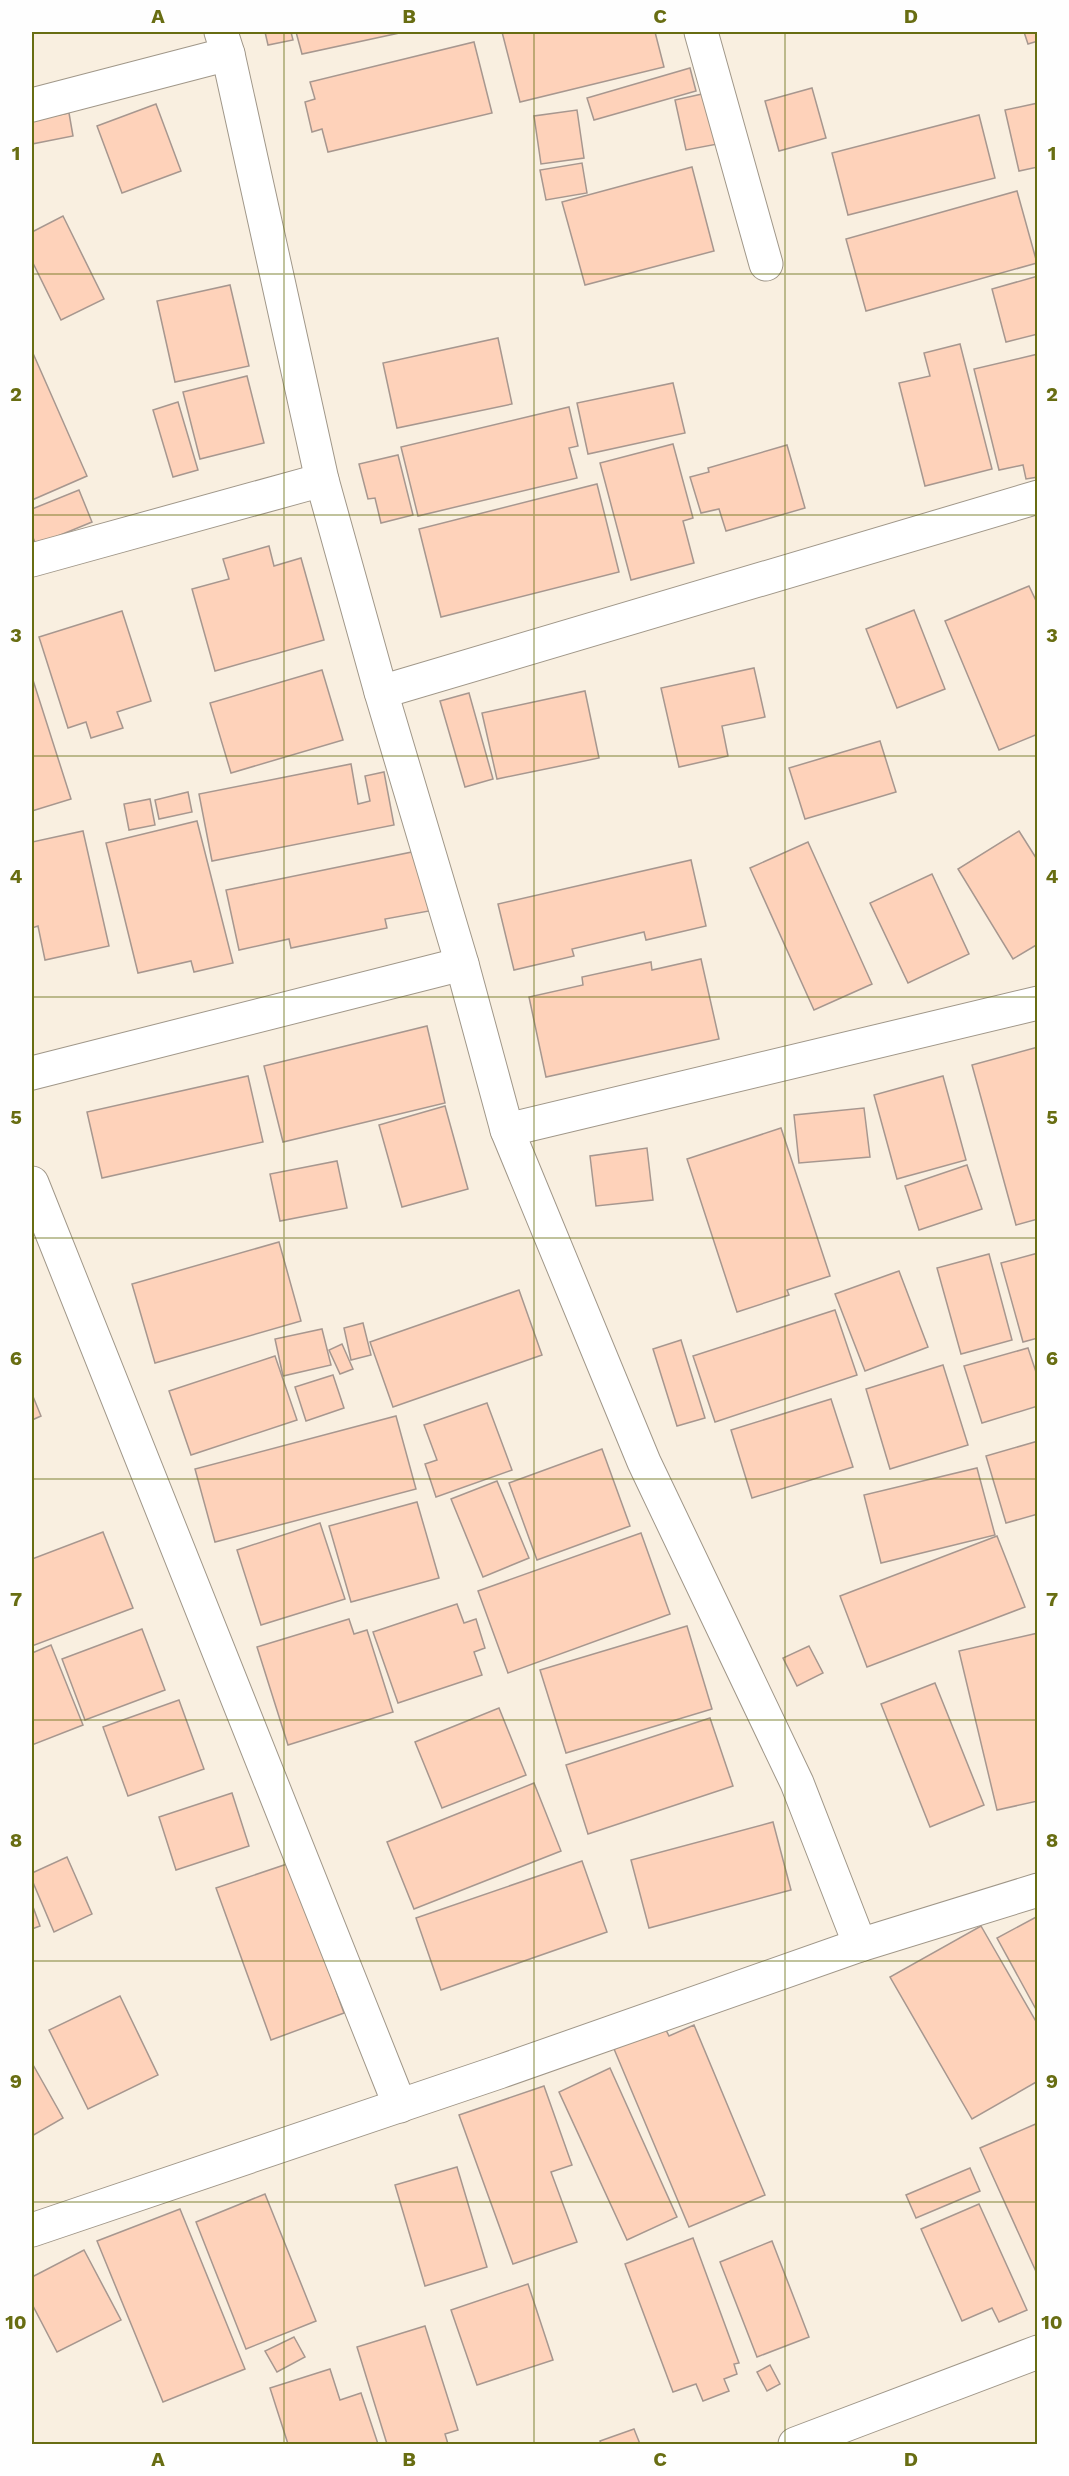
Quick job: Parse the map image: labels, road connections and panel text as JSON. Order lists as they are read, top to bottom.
{
  "grid": {
    "columns": [
      "A",
      "B",
      "C",
      "D"
    ],
    "rows": [
      "1",
      "2",
      "3",
      "4",
      "5",
      "6",
      "7",
      "8",
      "9",
      "10"
    ]
  }
}
